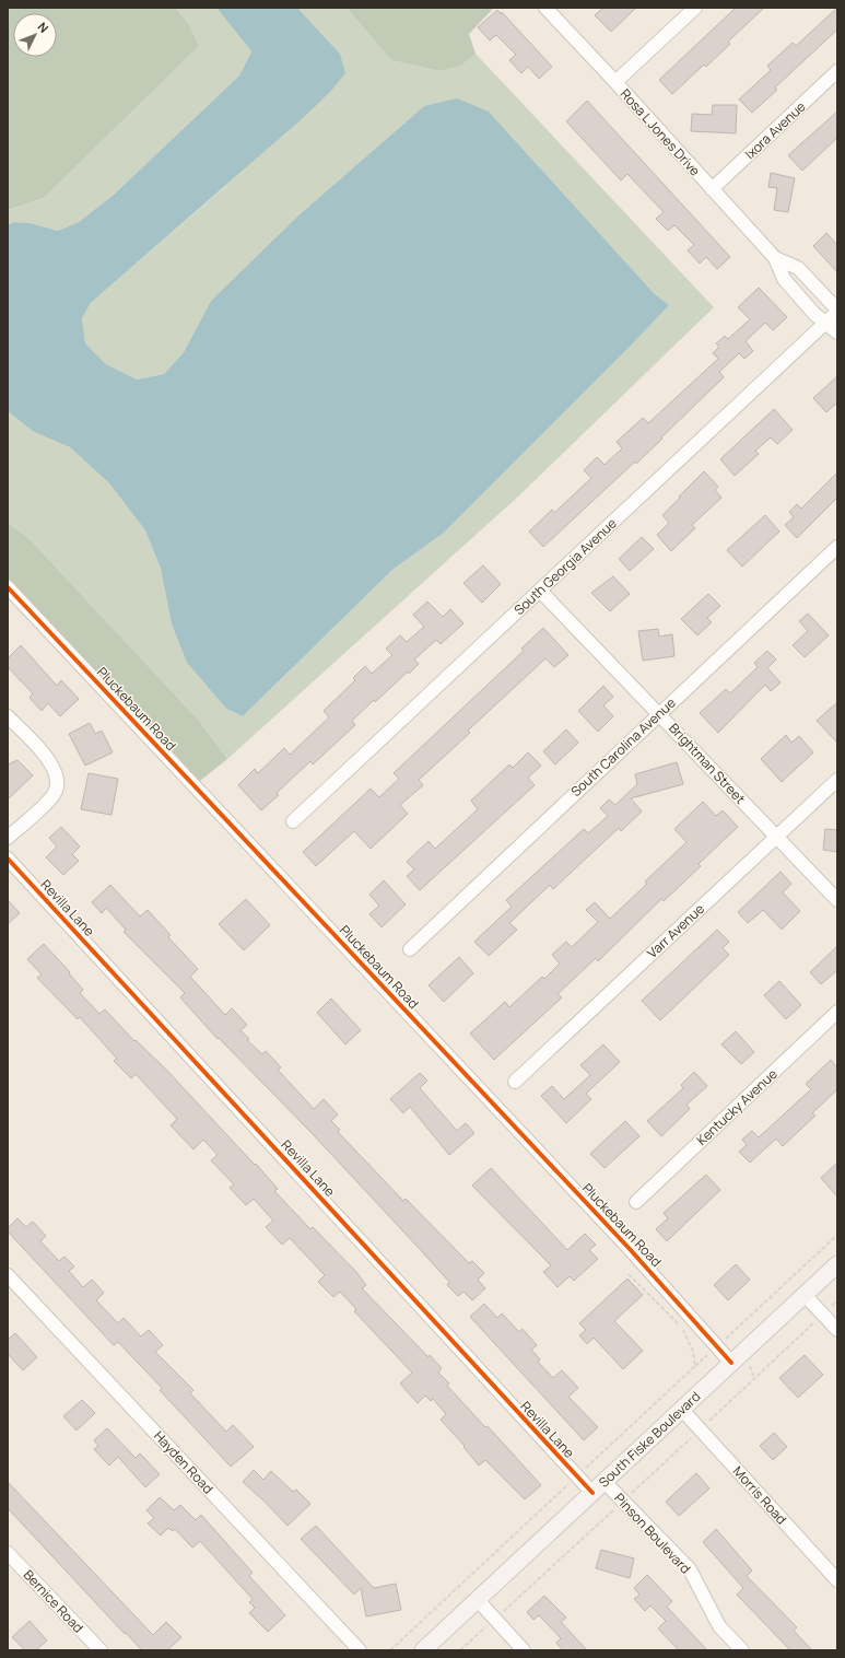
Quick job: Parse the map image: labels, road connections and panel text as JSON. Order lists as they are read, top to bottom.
{
  "streets": {
    "main road": ["South Fiske Boulevard"],
    "street": [
      "Ixora Avenue",
      "Rosa L Jones Drive",
      "South Georgia Avenue",
      "Pluckebaum Road",
      "South Carolina Avenue",
      "Brightman Street",
      "Revilla Lane",
      "Varr Avenue",
      "Kentucky Avenue",
      "Hayden Road",
      "Morris Road",
      "Pinson Boulevard",
      "Bernice Road"
    ]
  },
  "crossings": [
    ["Ixora Avenue", "Rosa L Jones Drive"],
    ["Rosa L Jones Drive", "South Georgia Avenue"],
    ["South Georgia Avenue", "Brightman Street"],
    ["Pluckebaum Road", "South Fiske Boulevard"],
    ["South Carolina Avenue", "Brightman Street"],
    ["Brightman Street", "Varr Avenue"],
    ["Revilla Lane", "South Fiske Boulevard"],
    ["South Fiske Boulevard", "Morris Road"],
    ["South Fiske Boulevard", "Pinson Boulevard"]
  ],
  "north": "top right"
}
